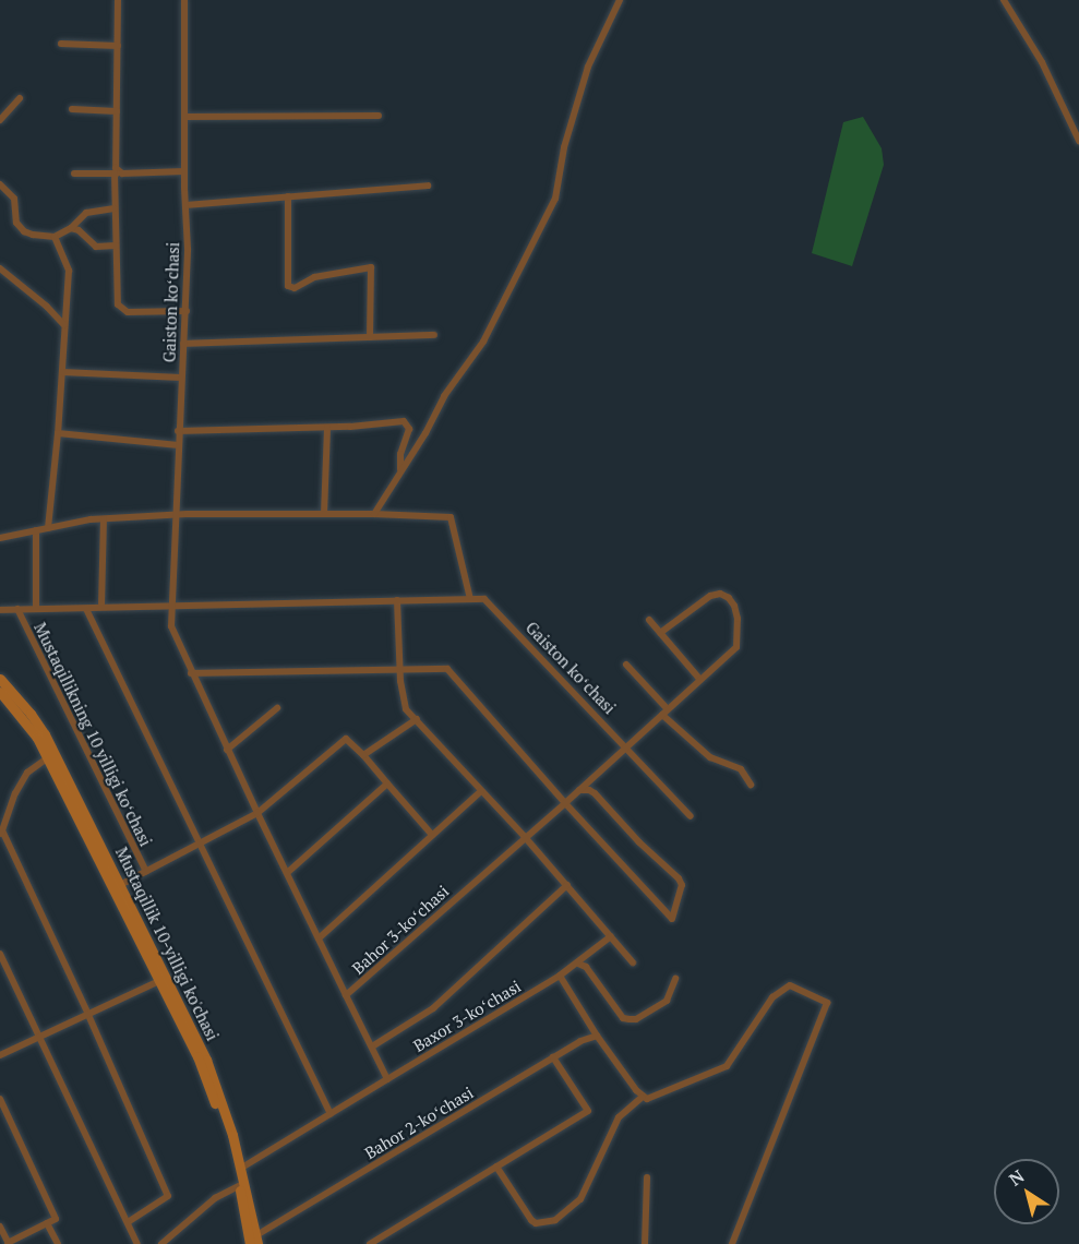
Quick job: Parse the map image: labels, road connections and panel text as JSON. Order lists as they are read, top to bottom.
{
  "streets": {
    "main road": ["Mustaqillik 10-yilligi ko'chasi"],
    "street": [
      "Gaiston koʻchasi",
      "Mustaqillikning 10 yilligi koʻchasi",
      "Bahor 3-koʻchasi",
      "Baxor 3-koʻchasi",
      "Bahor 2-koʻchasi"
    ]
  },
  "crossings": [
    ["Gaiston koʻchasi", "Mustaqillikning 10 yilligi koʻchasi"],
    ["Gaiston koʻchasi", "Bahor 3-koʻchasi"],
    ["Bahor 3-koʻchasi", "Baxor 3-koʻchasi"],
    ["Mustaqillik 10-yilligi ko'chasi", "Bahor 2-koʻchasi"]
  ],
  "north": "top left"
}
